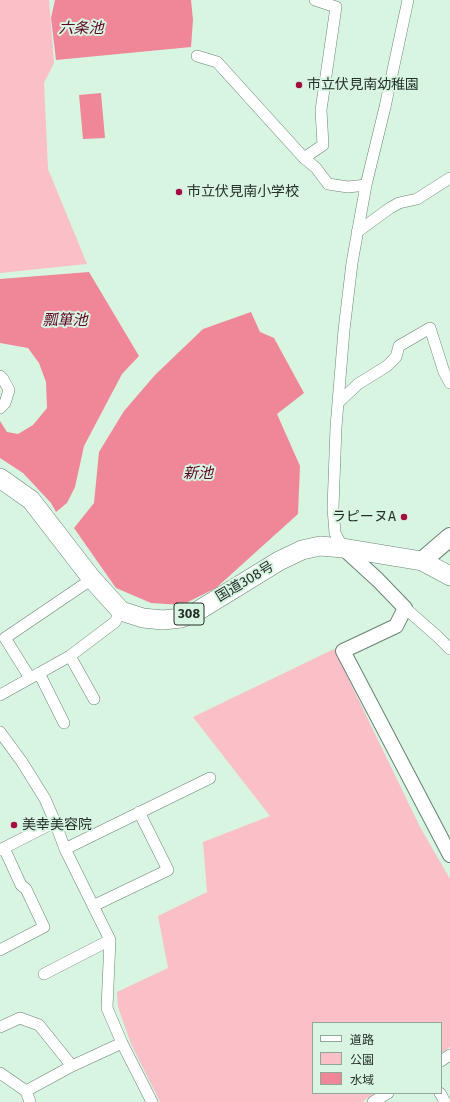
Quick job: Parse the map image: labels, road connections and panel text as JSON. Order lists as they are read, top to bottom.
{
  "streets": {
    "highway": ["国道308号", "308"]
  },
  "water": ["六条池", "瓢箪池", "新池"],
  "places": [
    "市立伏見南幼稚園",
    "市立伏見南小学校",
    "ラピーヌA",
    "美幸美容院"
  ],
  "legend": ["道路", "公園", "水域"]
}
